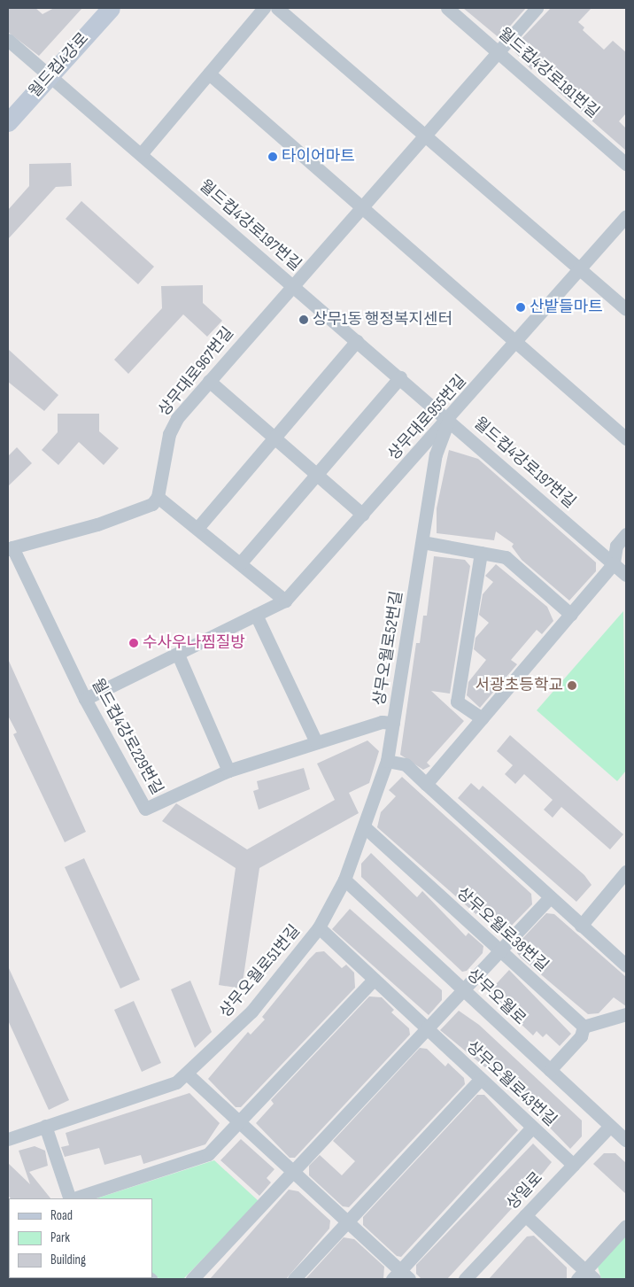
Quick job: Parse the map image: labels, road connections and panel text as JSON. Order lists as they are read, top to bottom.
{
  "streets": {
    "street": [
      "월드컵4강로",
      "월드컵4강로181번길",
      "월드컵4강로197번길",
      "상무대로967번길",
      "상무대로955번길",
      "상무오월로52번길",
      "월드컵4강로229번길",
      "상무오월로38번길",
      "상무오월로51번길",
      "상무오월로",
      "상무오월로43번길",
      "상일로"
    ]
  },
  "crossings": [
    ["월드컵4강로", "월드컵4강로197번길"],
    ["월드컵4강로181번길", "상무대로967번길"],
    ["월드컵4강로197번길", "상무대로967번길"],
    ["월드컵4강로197번길", "상무대로955번길"],
    ["월드컵4강로197번길", "상무오월로52번길"],
    ["상무대로955번길", "상무오월로52번길"],
    ["상무대로955번길", "월드컵4강로229번길"],
    ["상무오월로52번길", "월드컵4강로229번길"],
    ["상무오월로52번길", "상무오월로38번길"],
    ["상무오월로52번길", "상무오월로51번길"],
    ["상무오월로52번길", "상무오월로"],
    ["상무오월로51번길", "상무오월로"],
    ["상무오월로51번길", "상무오월로43번길"],
    ["상무오월로", "상일로"],
    ["상무오월로43번길", "상일로"]
  ],
  "places": [
    "타이어마트",
    "산밭들마트",
    "상무1동 행정복지센터",
    "수사우나찜질방",
    "서광초등학교"
  ],
  "legend": ["Road", "Park", "Building"]
}
